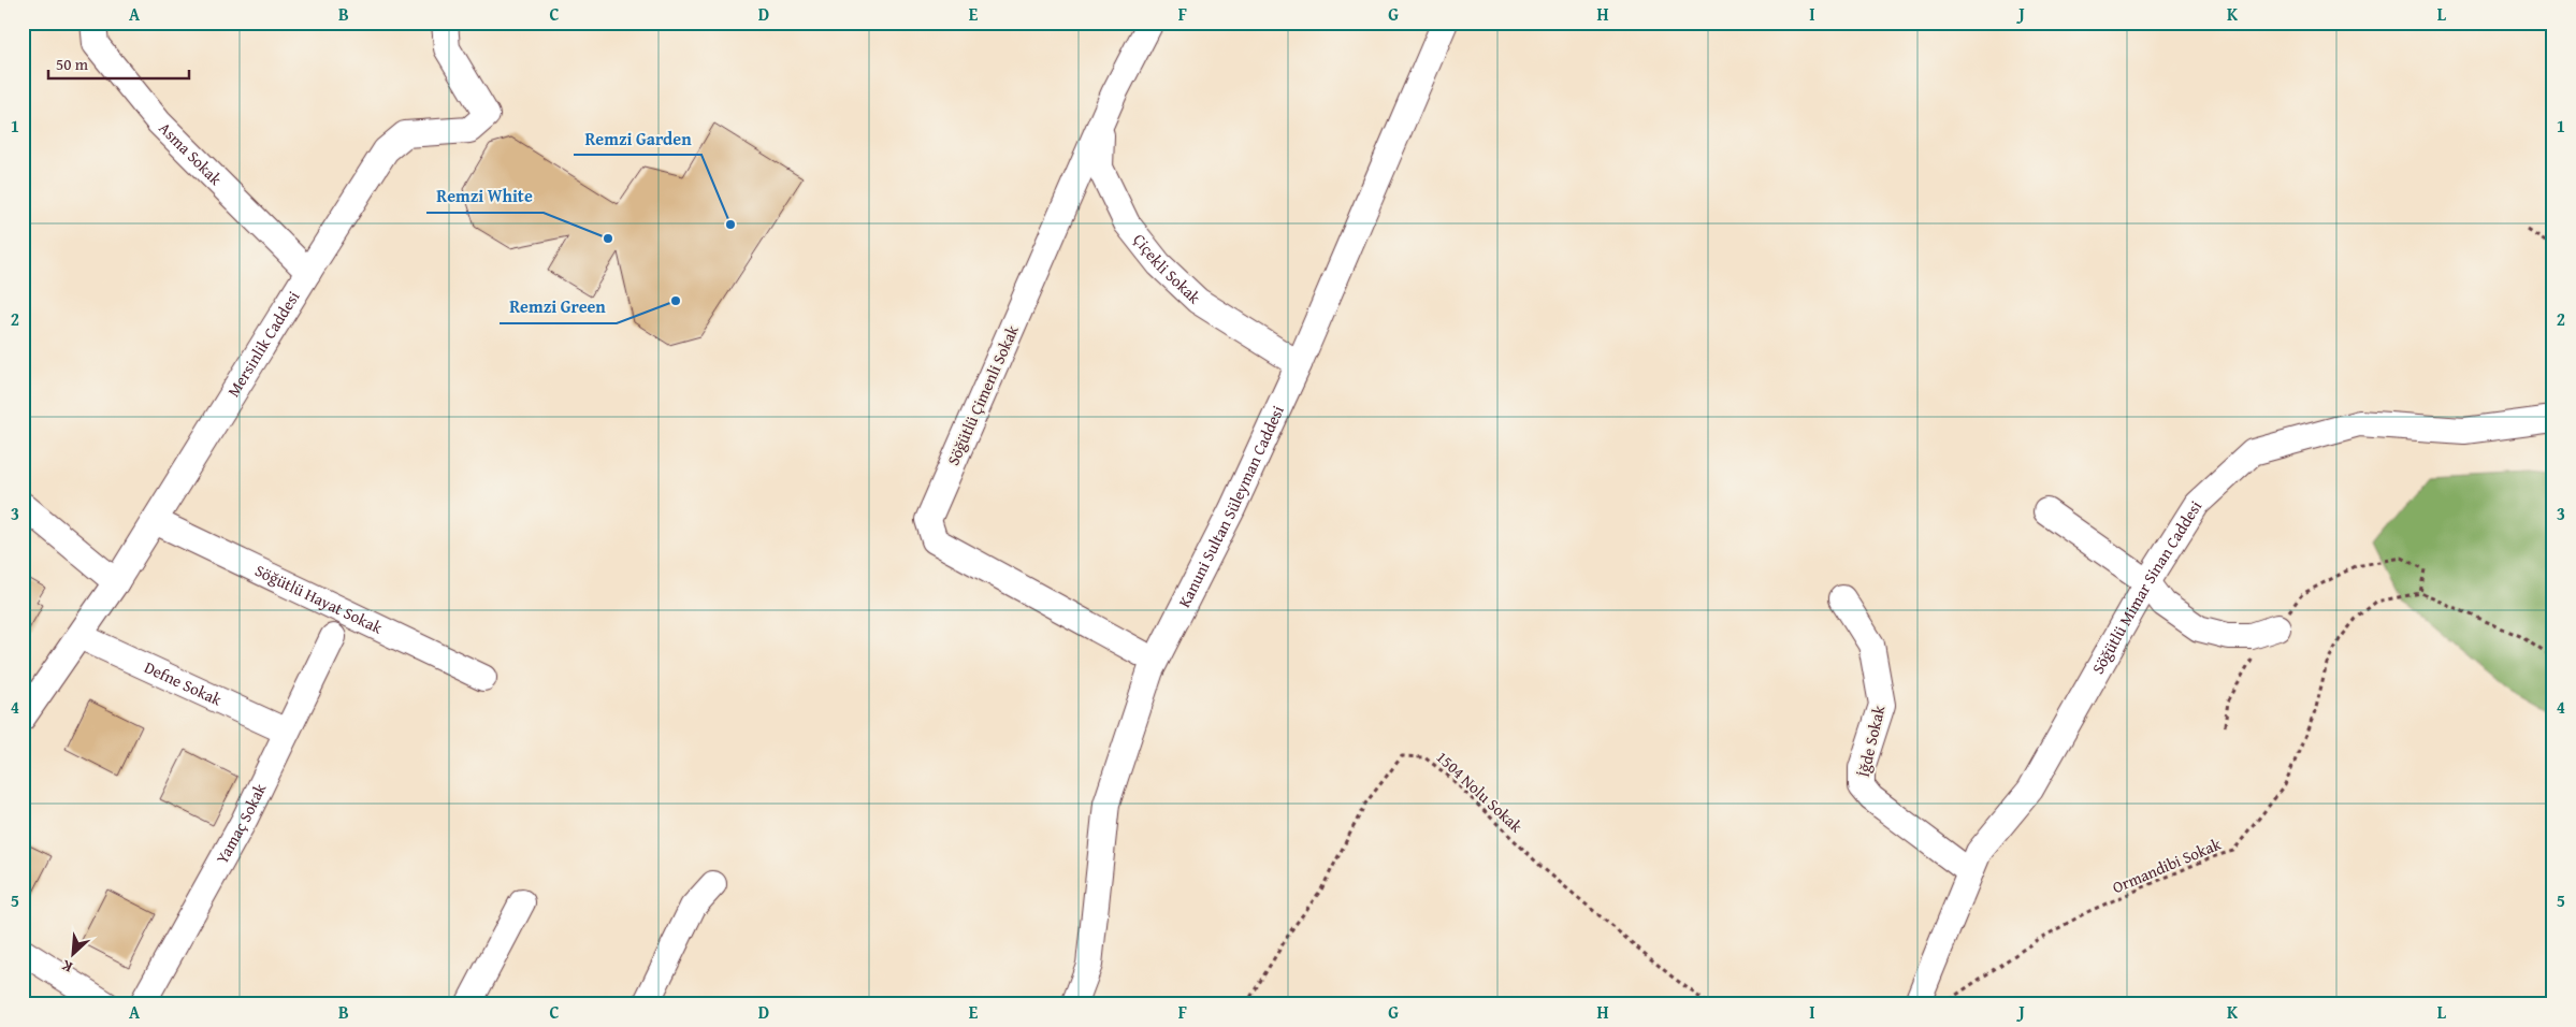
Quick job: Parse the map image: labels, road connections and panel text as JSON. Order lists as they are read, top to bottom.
{
  "streets": {
    "street": [
      "Asma Sokak",
      "Çiçekli Sokak",
      "Mersinlik Caddesi",
      "Söğütlü Çimenli Sokak",
      "Kanuni Sultan Süleyman Caddesi",
      "Söğütlü Mimar Sinan Caddesi",
      "Söğütlü Hayat Sokak",
      "Defne Sokak",
      "İğde Sokak",
      "Yamaç Sokak"
    ],
    "path": ["1504 Nolu Sokak", "Ormandibi Sokak"]
  },
  "crossings": [
    ["Asma Sokak", "Mersinlik Caddesi"],
    ["Çiçekli Sokak", "Söğütlü Çimenli Sokak"],
    ["Çiçekli Sokak", "Kanuni Sultan Süleyman Caddesi"],
    ["Mersinlik Caddesi", "Söğütlü Hayat Sokak"],
    ["Mersinlik Caddesi", "Defne Sokak"],
    ["Söğütlü Çimenli Sokak", "Kanuni Sultan Süleyman Caddesi"],
    ["Söğütlü Mimar Sinan Caddesi", "İğde Sokak"],
    ["Defne Sokak", "Yamaç Sokak"]
  ],
  "places": ["Remzi Garden", "Remzi White", "Remzi Green"],
  "scale_bar": "50 m",
  "north": "bottom left",
  "grid": {
    "columns": [
      "A",
      "B",
      "C",
      "D",
      "E",
      "F",
      "G",
      "H",
      "I",
      "J",
      "K",
      "L"
    ],
    "rows": [
      "1",
      "2",
      "3",
      "4",
      "5"
    ]
  }
}
